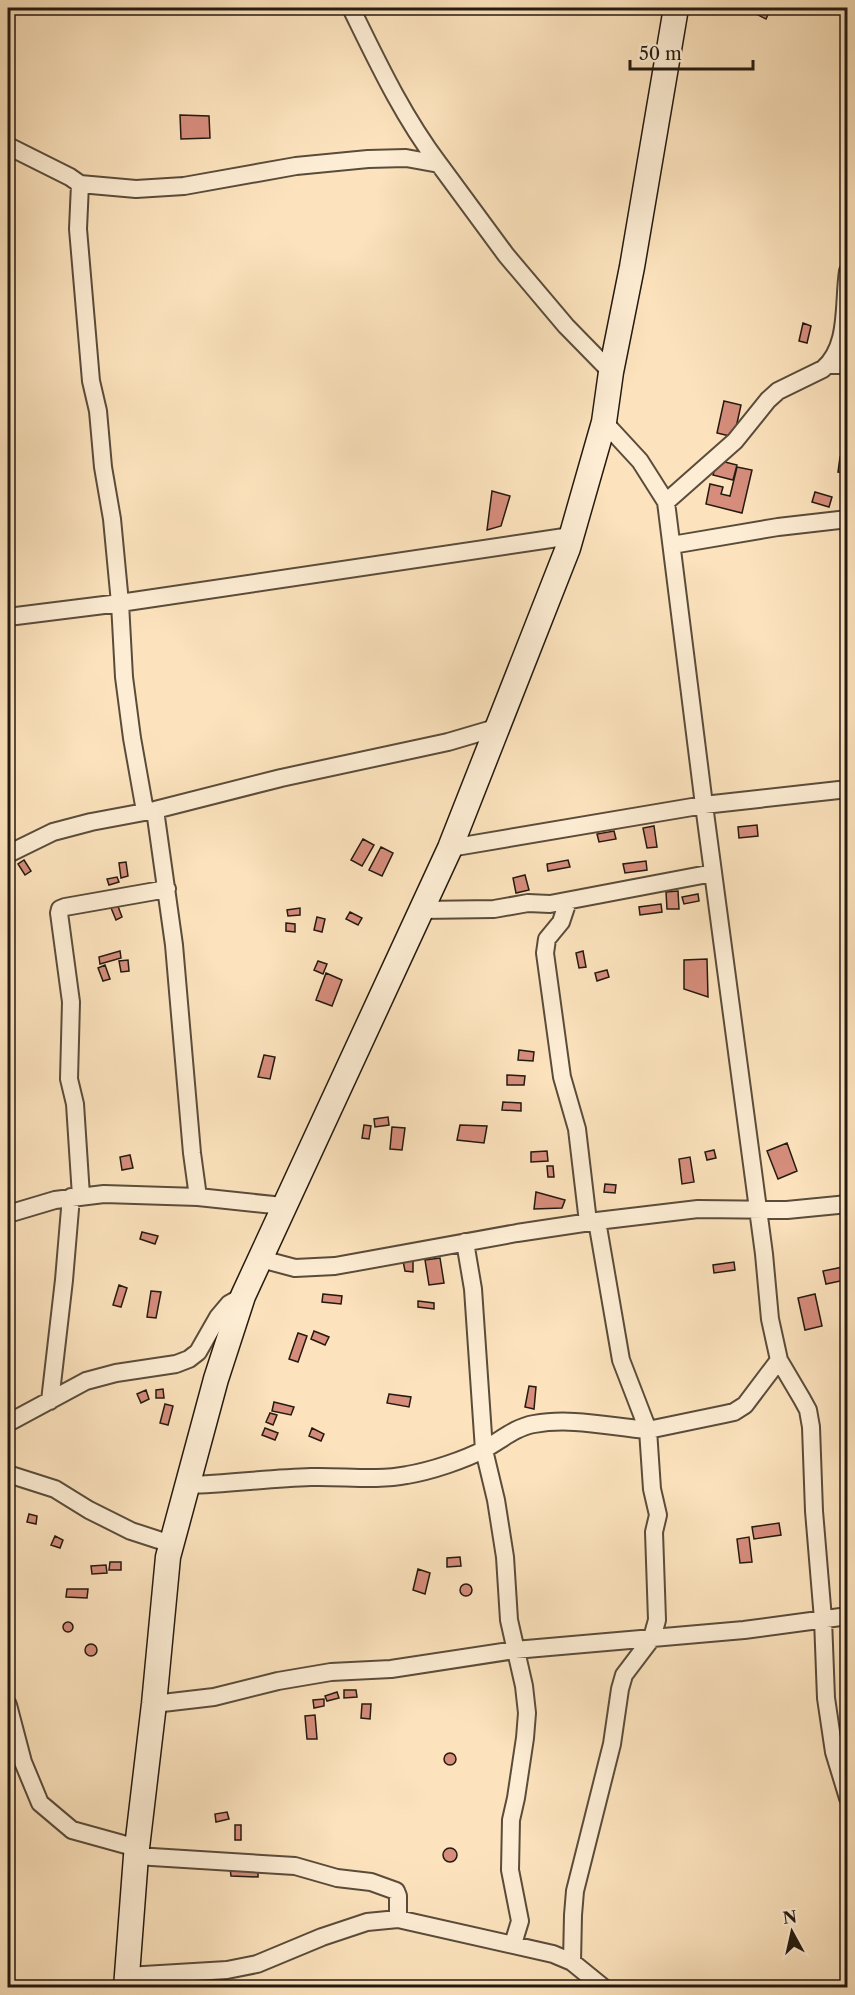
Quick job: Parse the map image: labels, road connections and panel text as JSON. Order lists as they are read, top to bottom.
{
  "scale_bar": "50 m",
  "north": "top"
}
